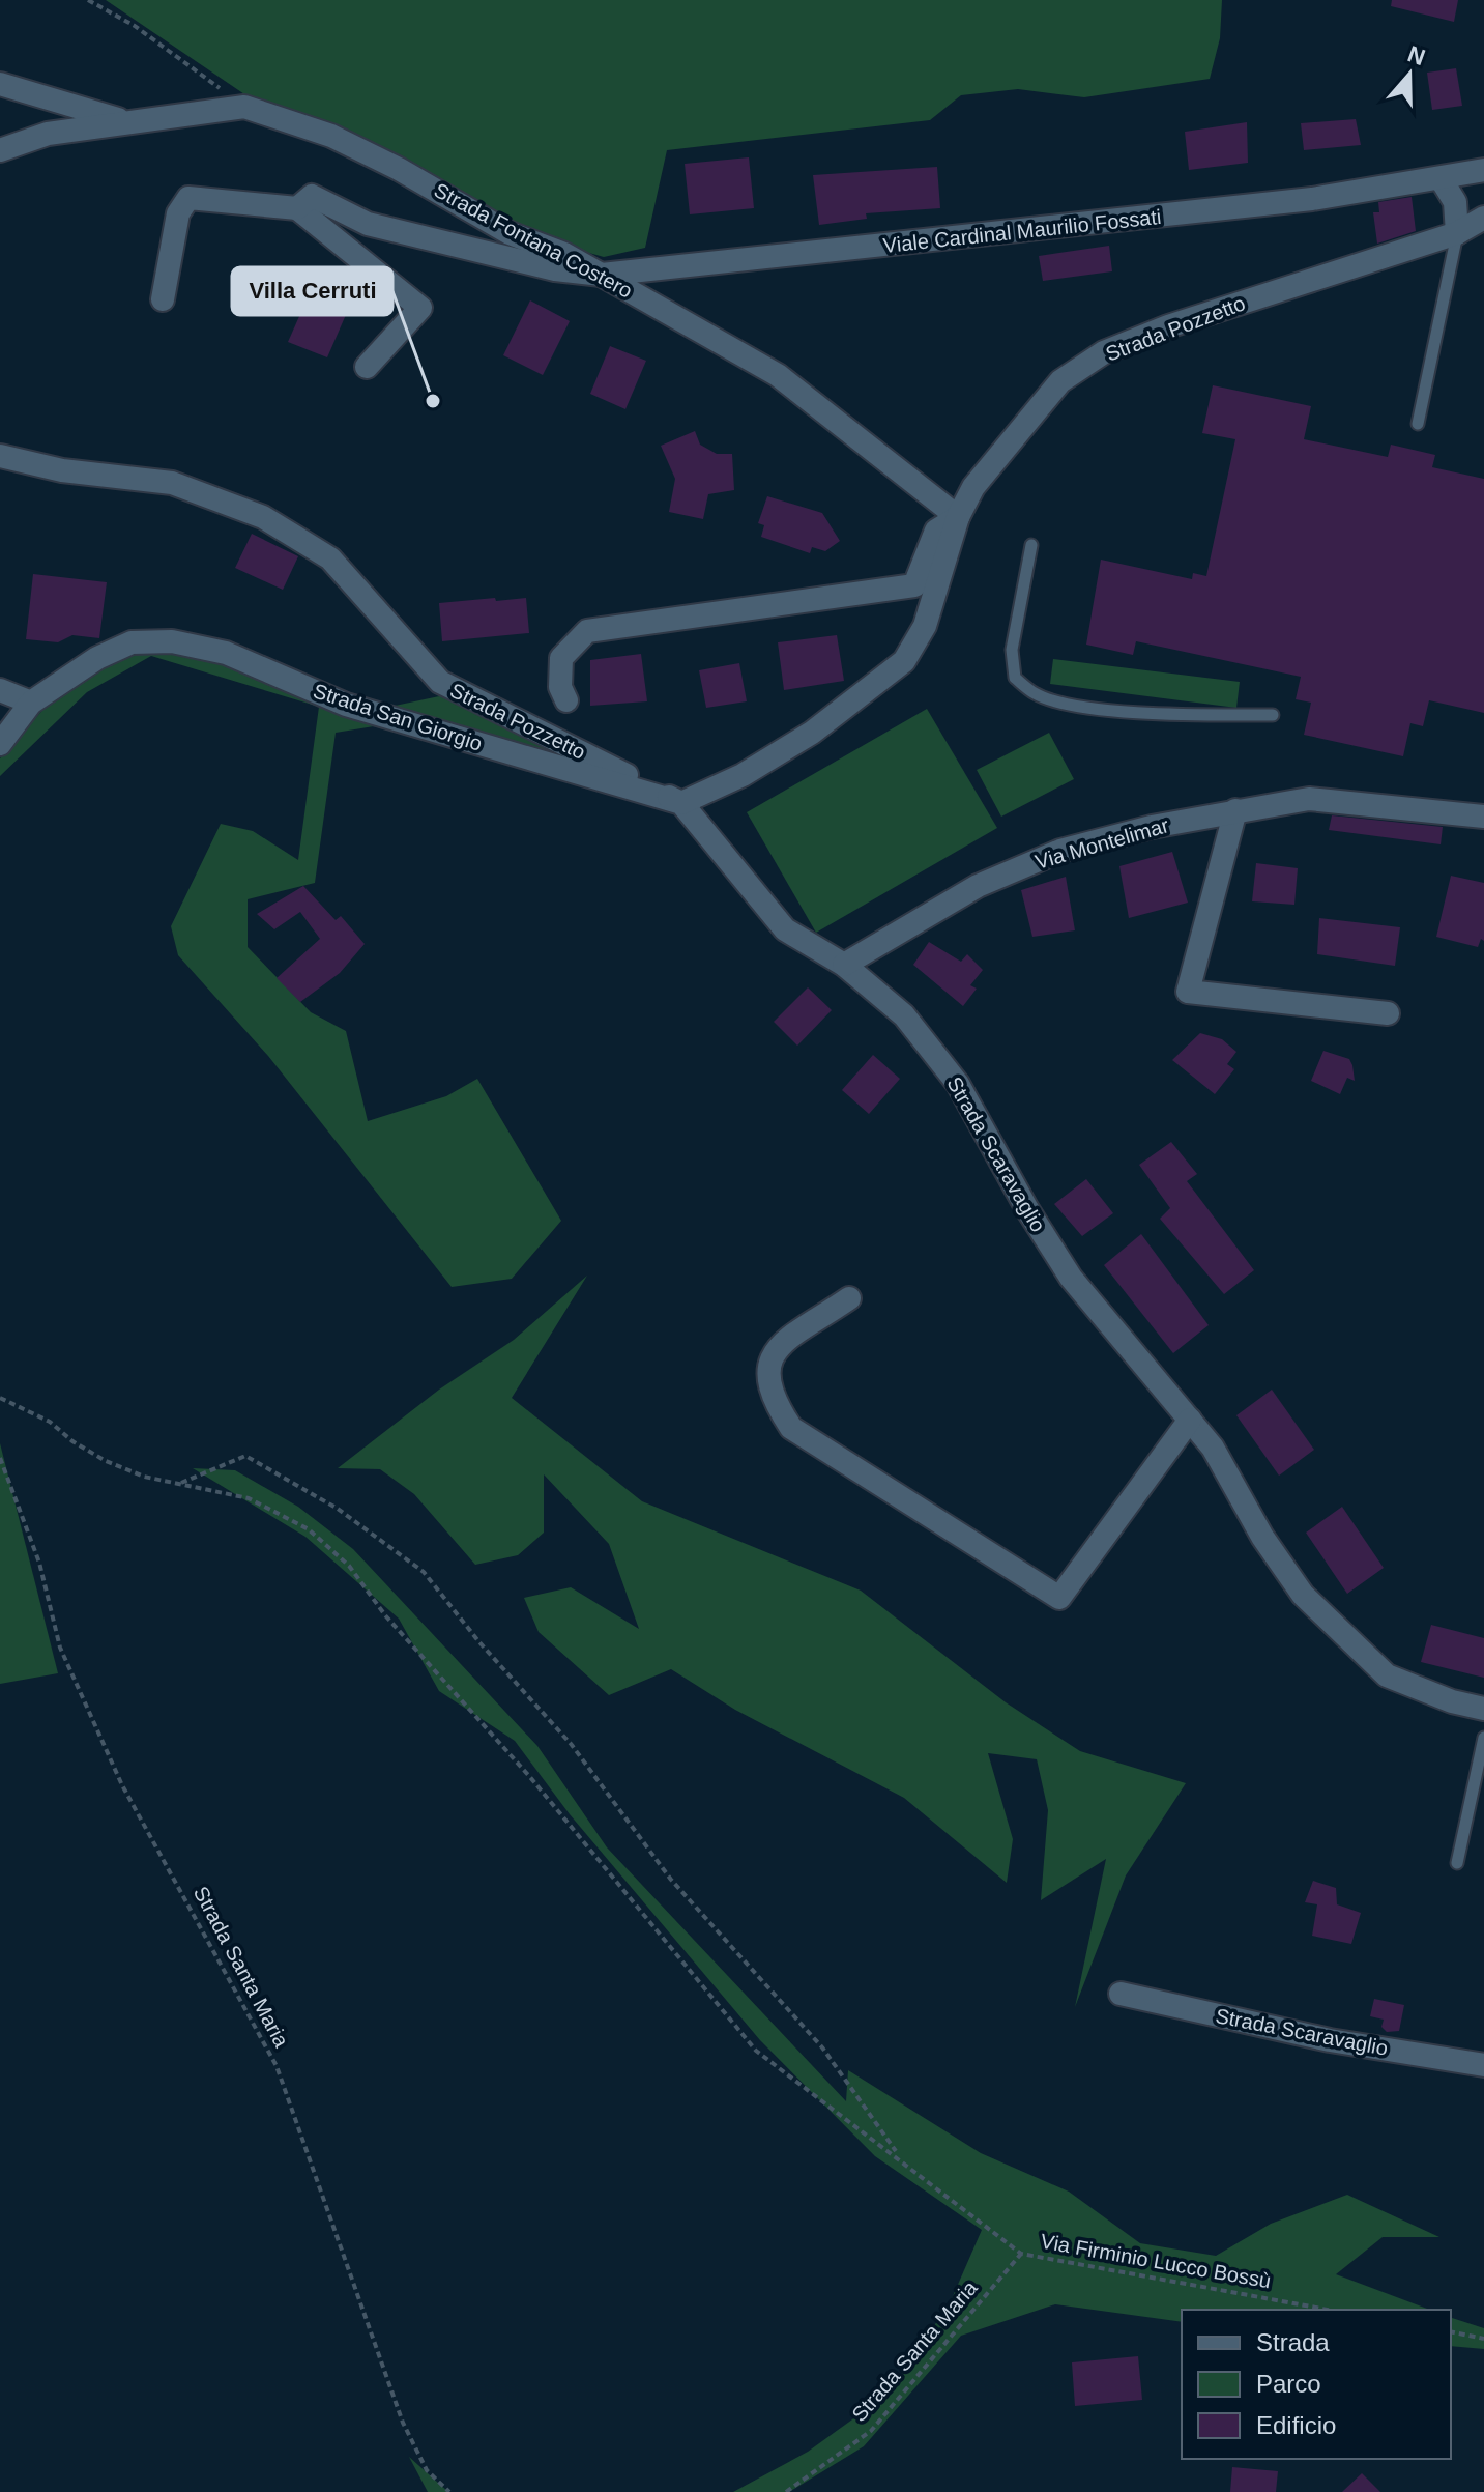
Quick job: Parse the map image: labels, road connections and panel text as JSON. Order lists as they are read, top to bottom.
{
  "streets": {
    "street": [
      "Viale Cardinal Maurilio Fossati",
      "Strada Fontana Costero",
      "Strada Pozzetto",
      "Strada San Giorgio",
      "Via Montelimar",
      "Strada Scaravaglio"
    ],
    "path": ["Strada Santa Maria", "Via Firminio Lucco Bossù"]
  },
  "crossings": [
    ["Viale Cardinal Maurilio Fossati", "Strada Fontana Costero"],
    ["Strada Fontana Costero", "Strada Pozzetto"],
    ["Strada Pozzetto", "Strada San Giorgio"],
    ["Strada Pozzetto", "Strada Scaravaglio"],
    ["Strada San Giorgio", "Strada Scaravaglio"],
    ["Via Montelimar", "Strada Scaravaglio"],
    ["Strada Santa Maria", "Via Firminio Lucco Bossù"]
  ],
  "places": ["Villa Cerruti"],
  "legend": ["Strada", "Parco", "Edificio"],
  "north": "top"
}
